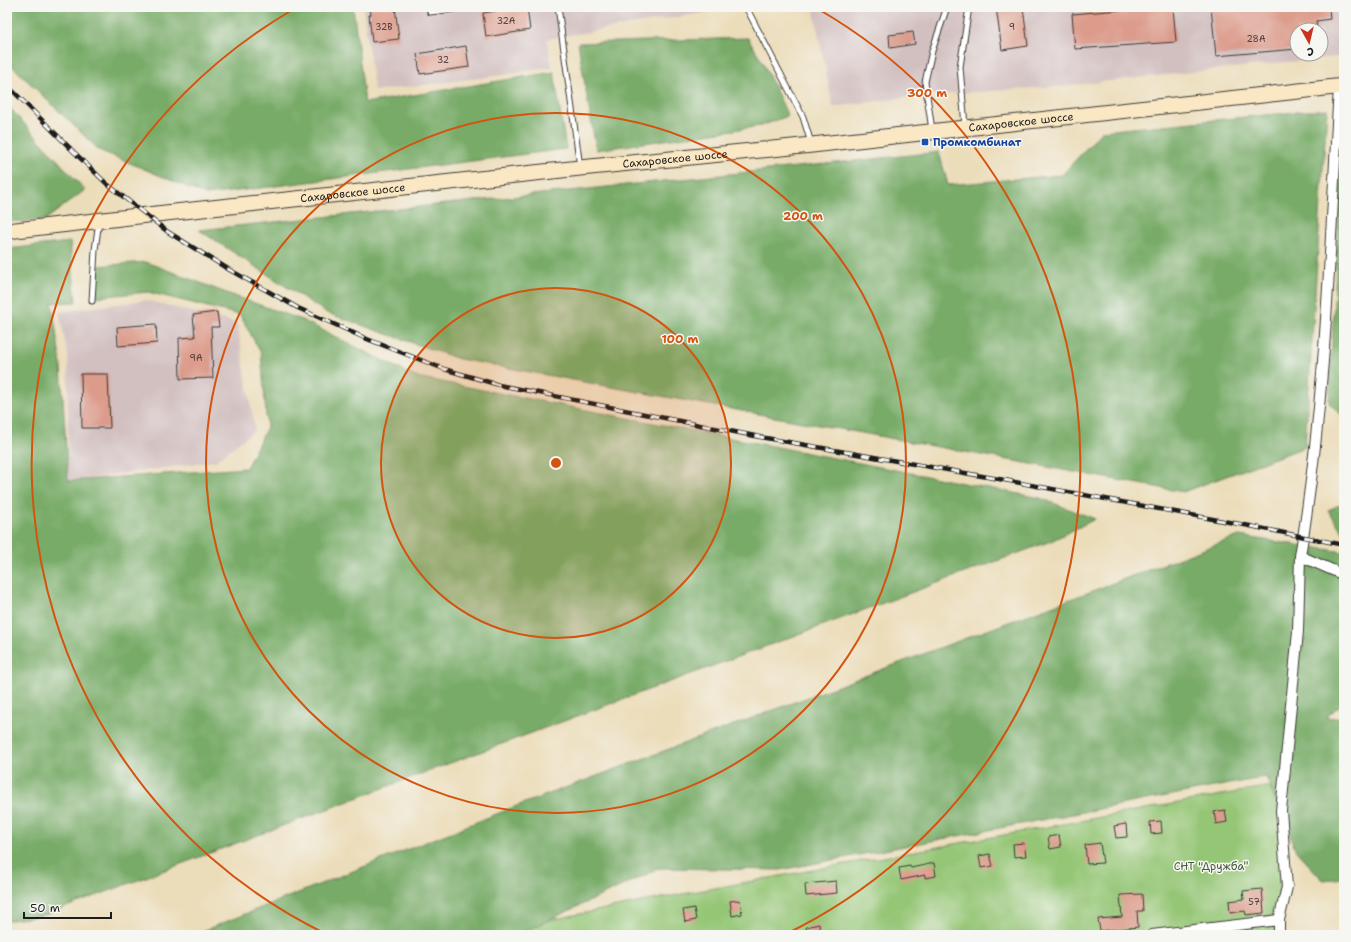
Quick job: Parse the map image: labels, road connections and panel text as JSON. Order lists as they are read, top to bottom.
{
  "streets": {
    "main road": ["Сахаровское шоссе"]
  },
  "parks": ["СНТ \"Дружба\""],
  "places": {
    "transit": ["Промкомбинат"]
  },
  "house_numbers": [
    "32А",
    "32В",
    "9",
    "28А",
    "32",
    "9А",
    "57"
  ],
  "scale_bar": "50 m",
  "north": "bottom",
  "rings": ["300 m", "200 m", "100 m"]
}
